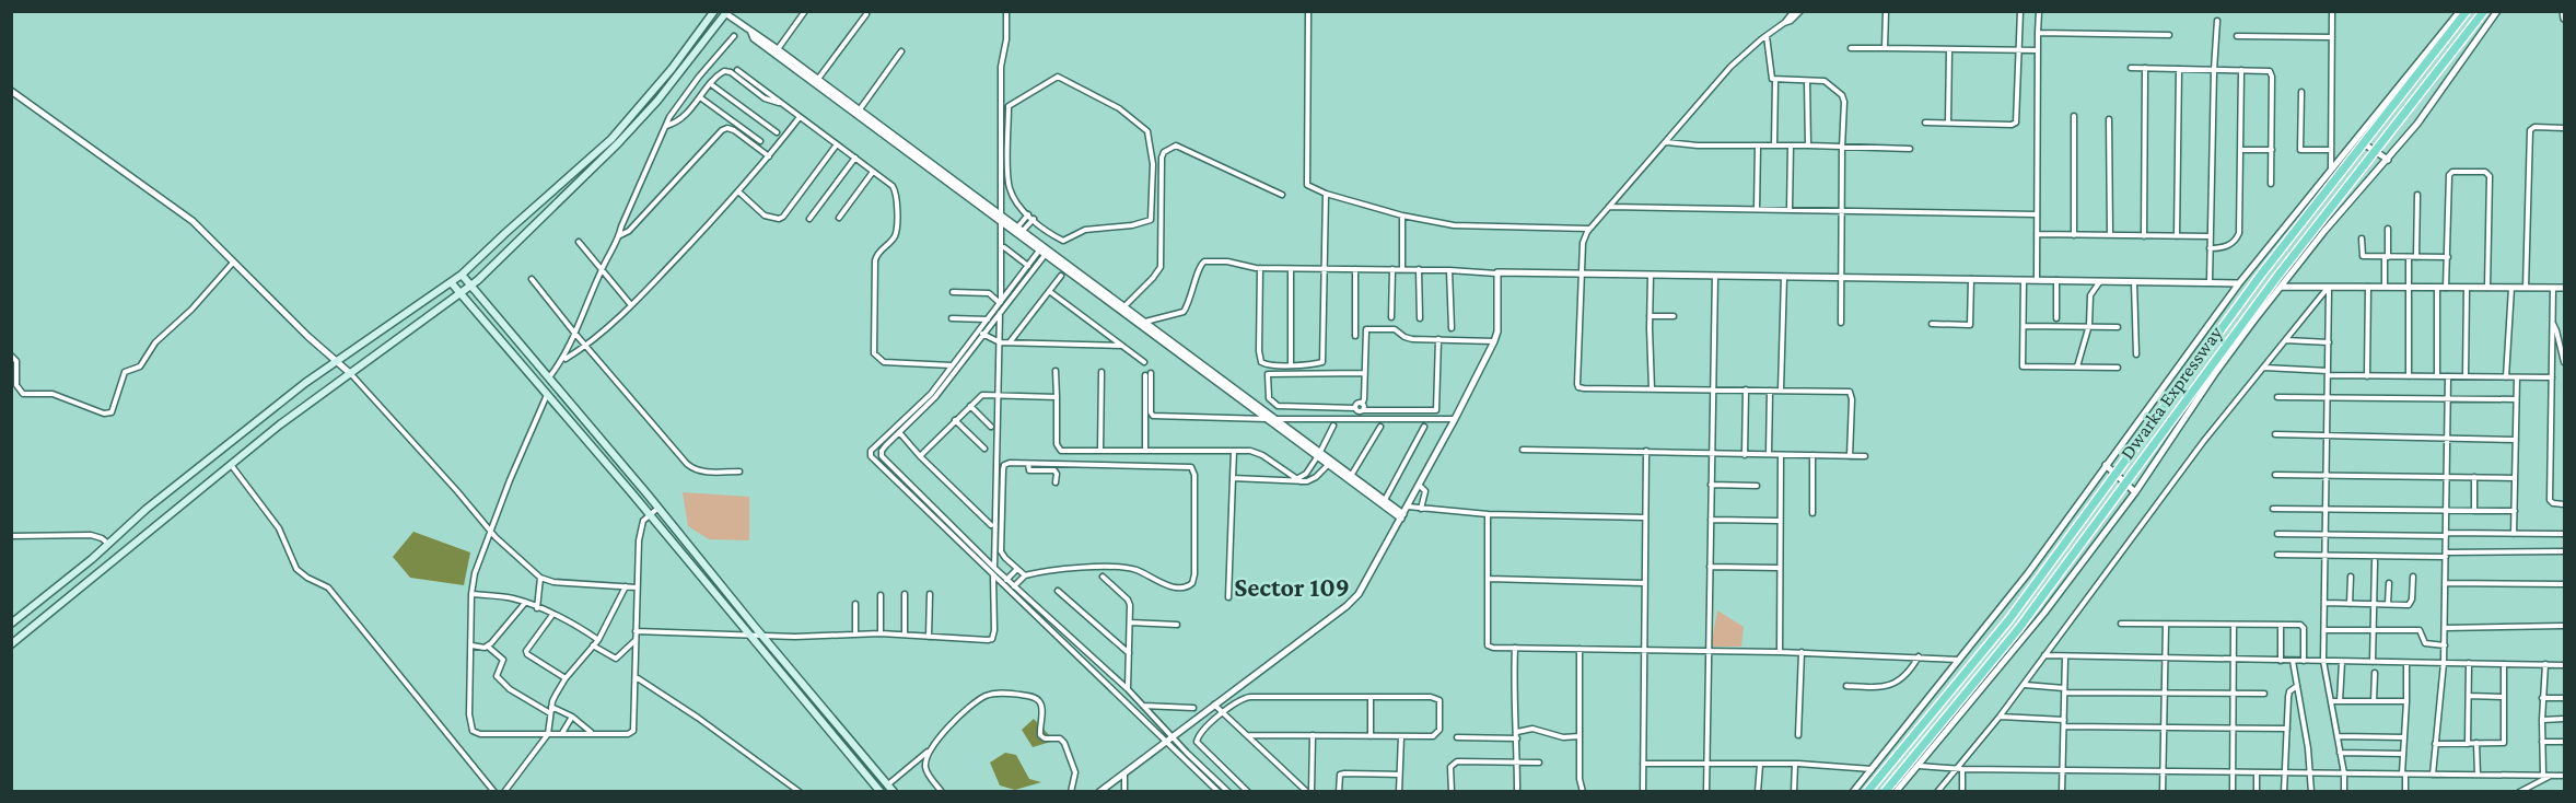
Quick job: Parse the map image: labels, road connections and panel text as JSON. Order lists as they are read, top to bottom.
{
  "streets": {
    "highway": ["Dwarka Expressway"]
  },
  "districts": ["Sector 109"]
}
